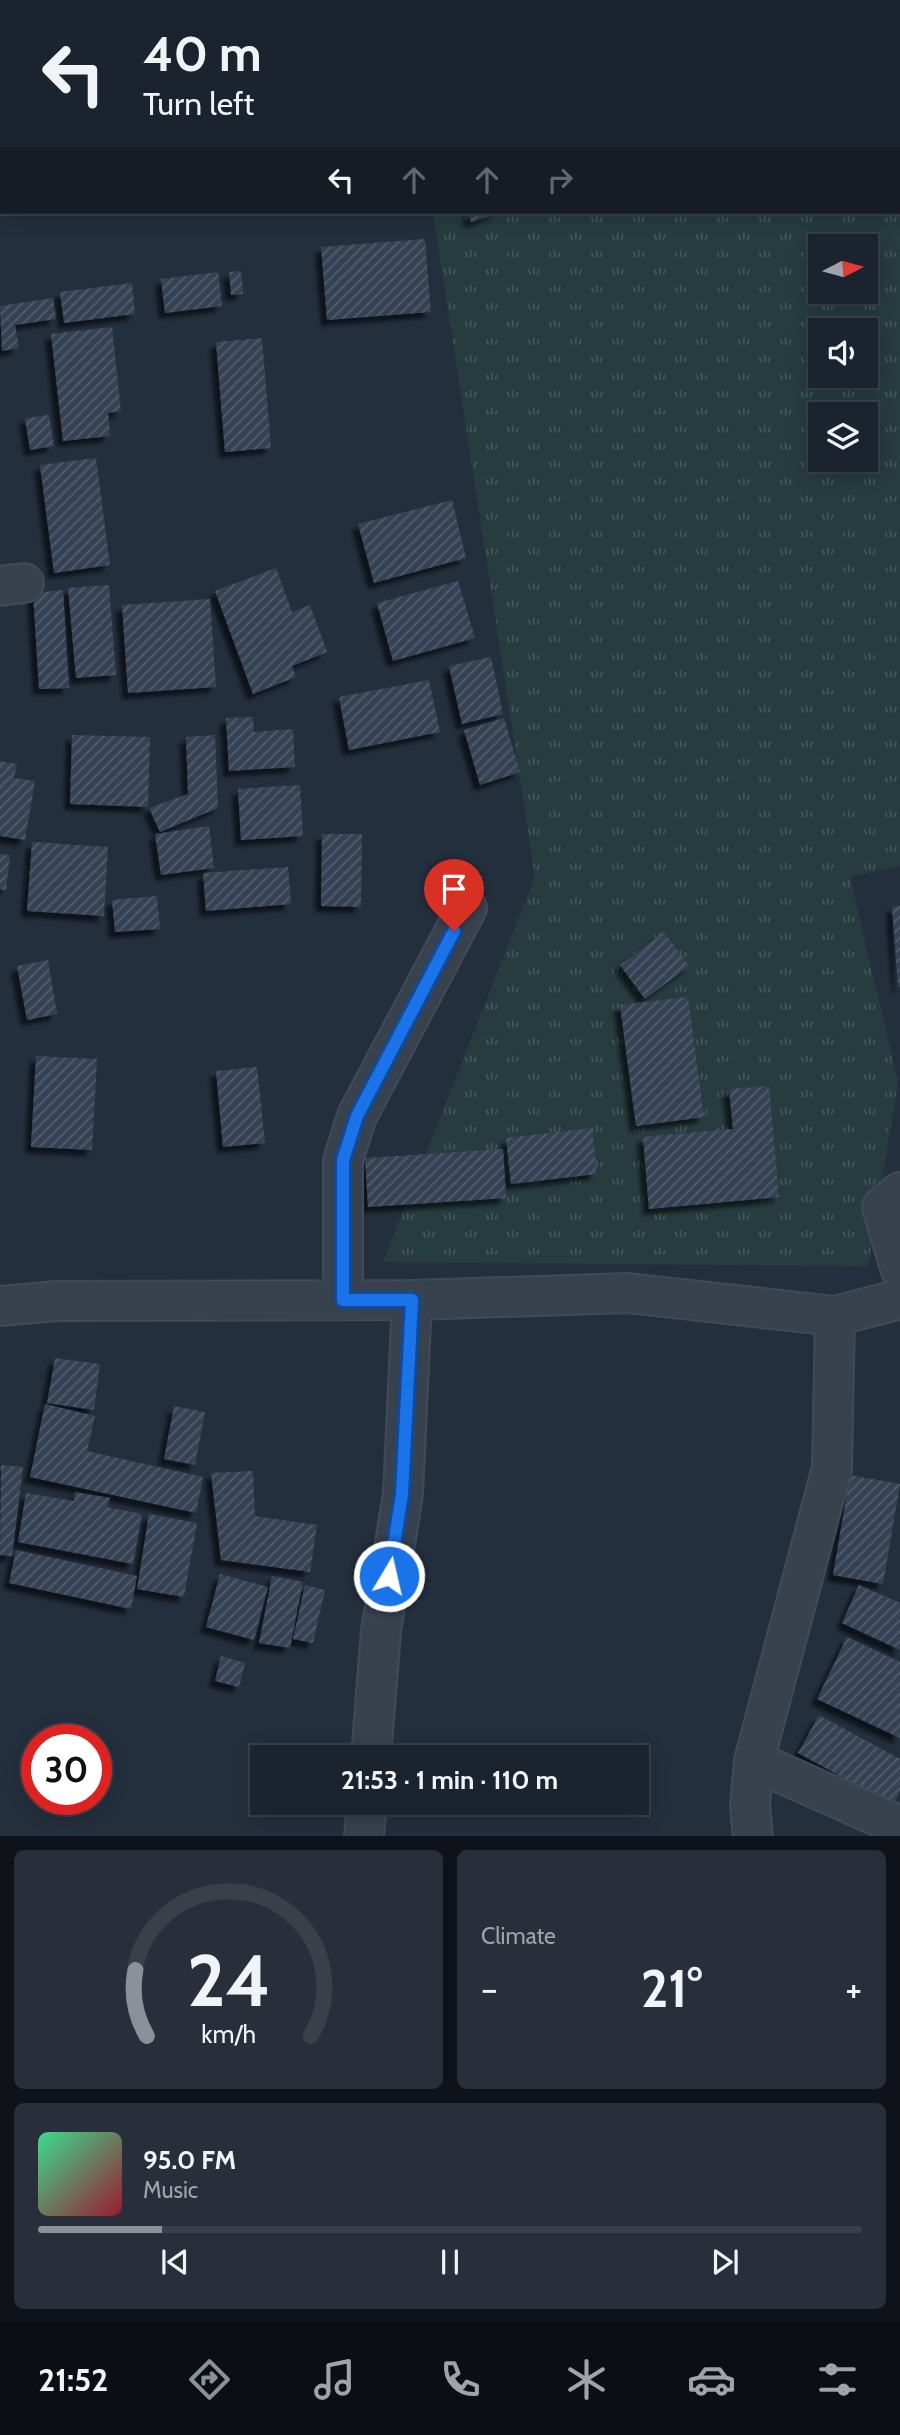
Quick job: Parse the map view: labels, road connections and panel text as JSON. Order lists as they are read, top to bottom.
{
  "north": "right",
  "page": {
    "turn": ["40 m", "Turn left"],
    "limit": "30",
    "trip": "21:53 · 1 min · 110 m",
    "tile": "Climate",
    "heat": ["−", "21°", "+"],
    "song": ["95.0 FM", "Music"],
    "tabs": "21:52",
    "gauge": ["24", "km/h"]
  }
}
